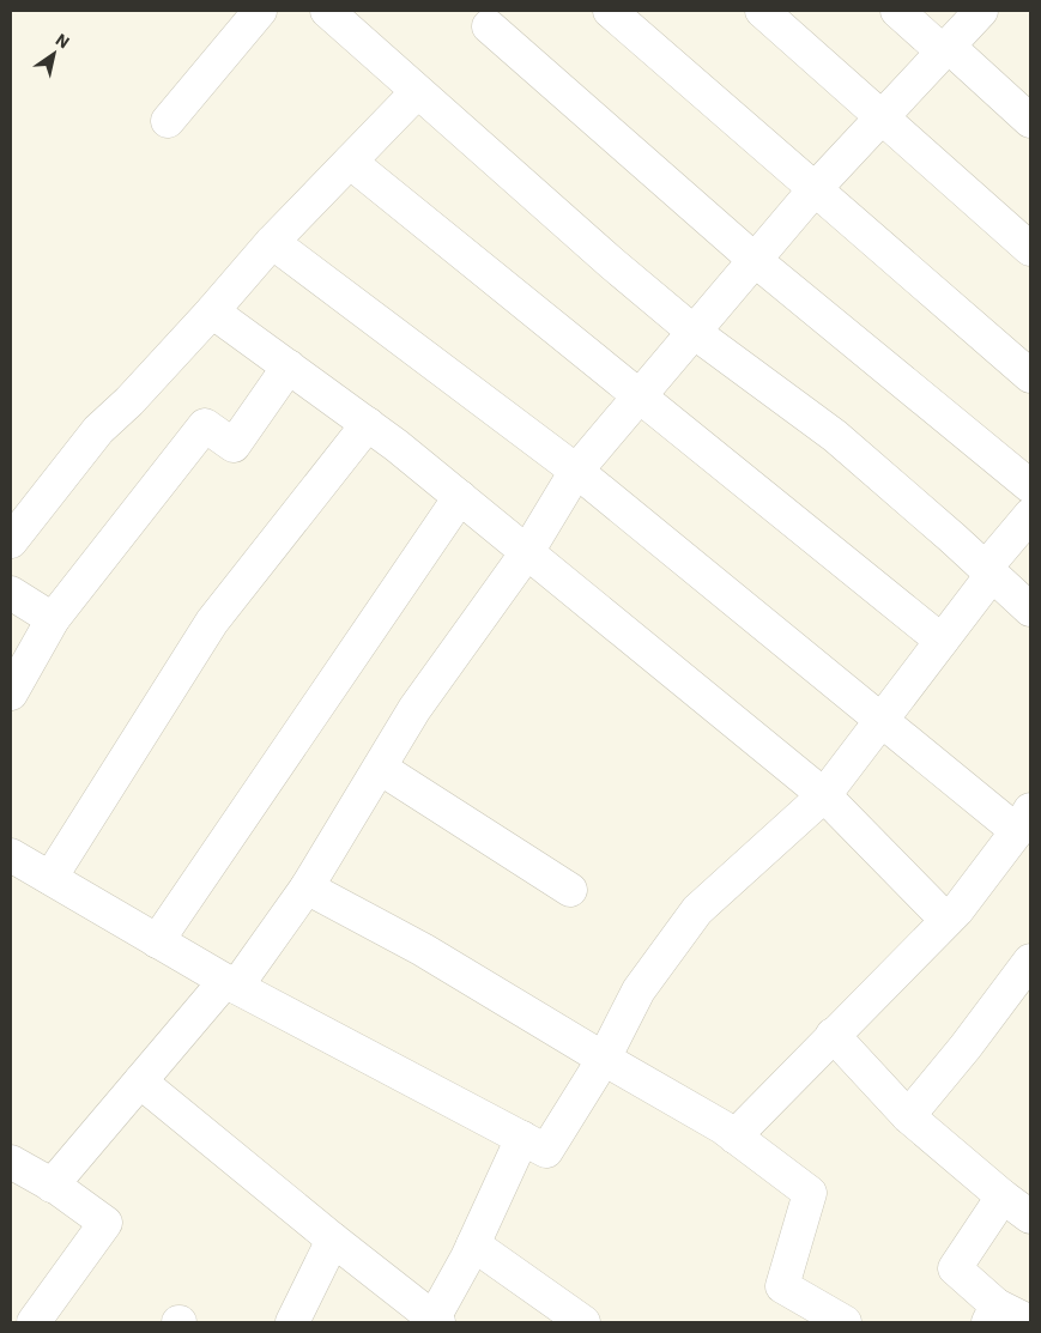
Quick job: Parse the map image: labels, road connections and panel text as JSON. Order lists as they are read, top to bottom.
{
  "north": "top right"
}
